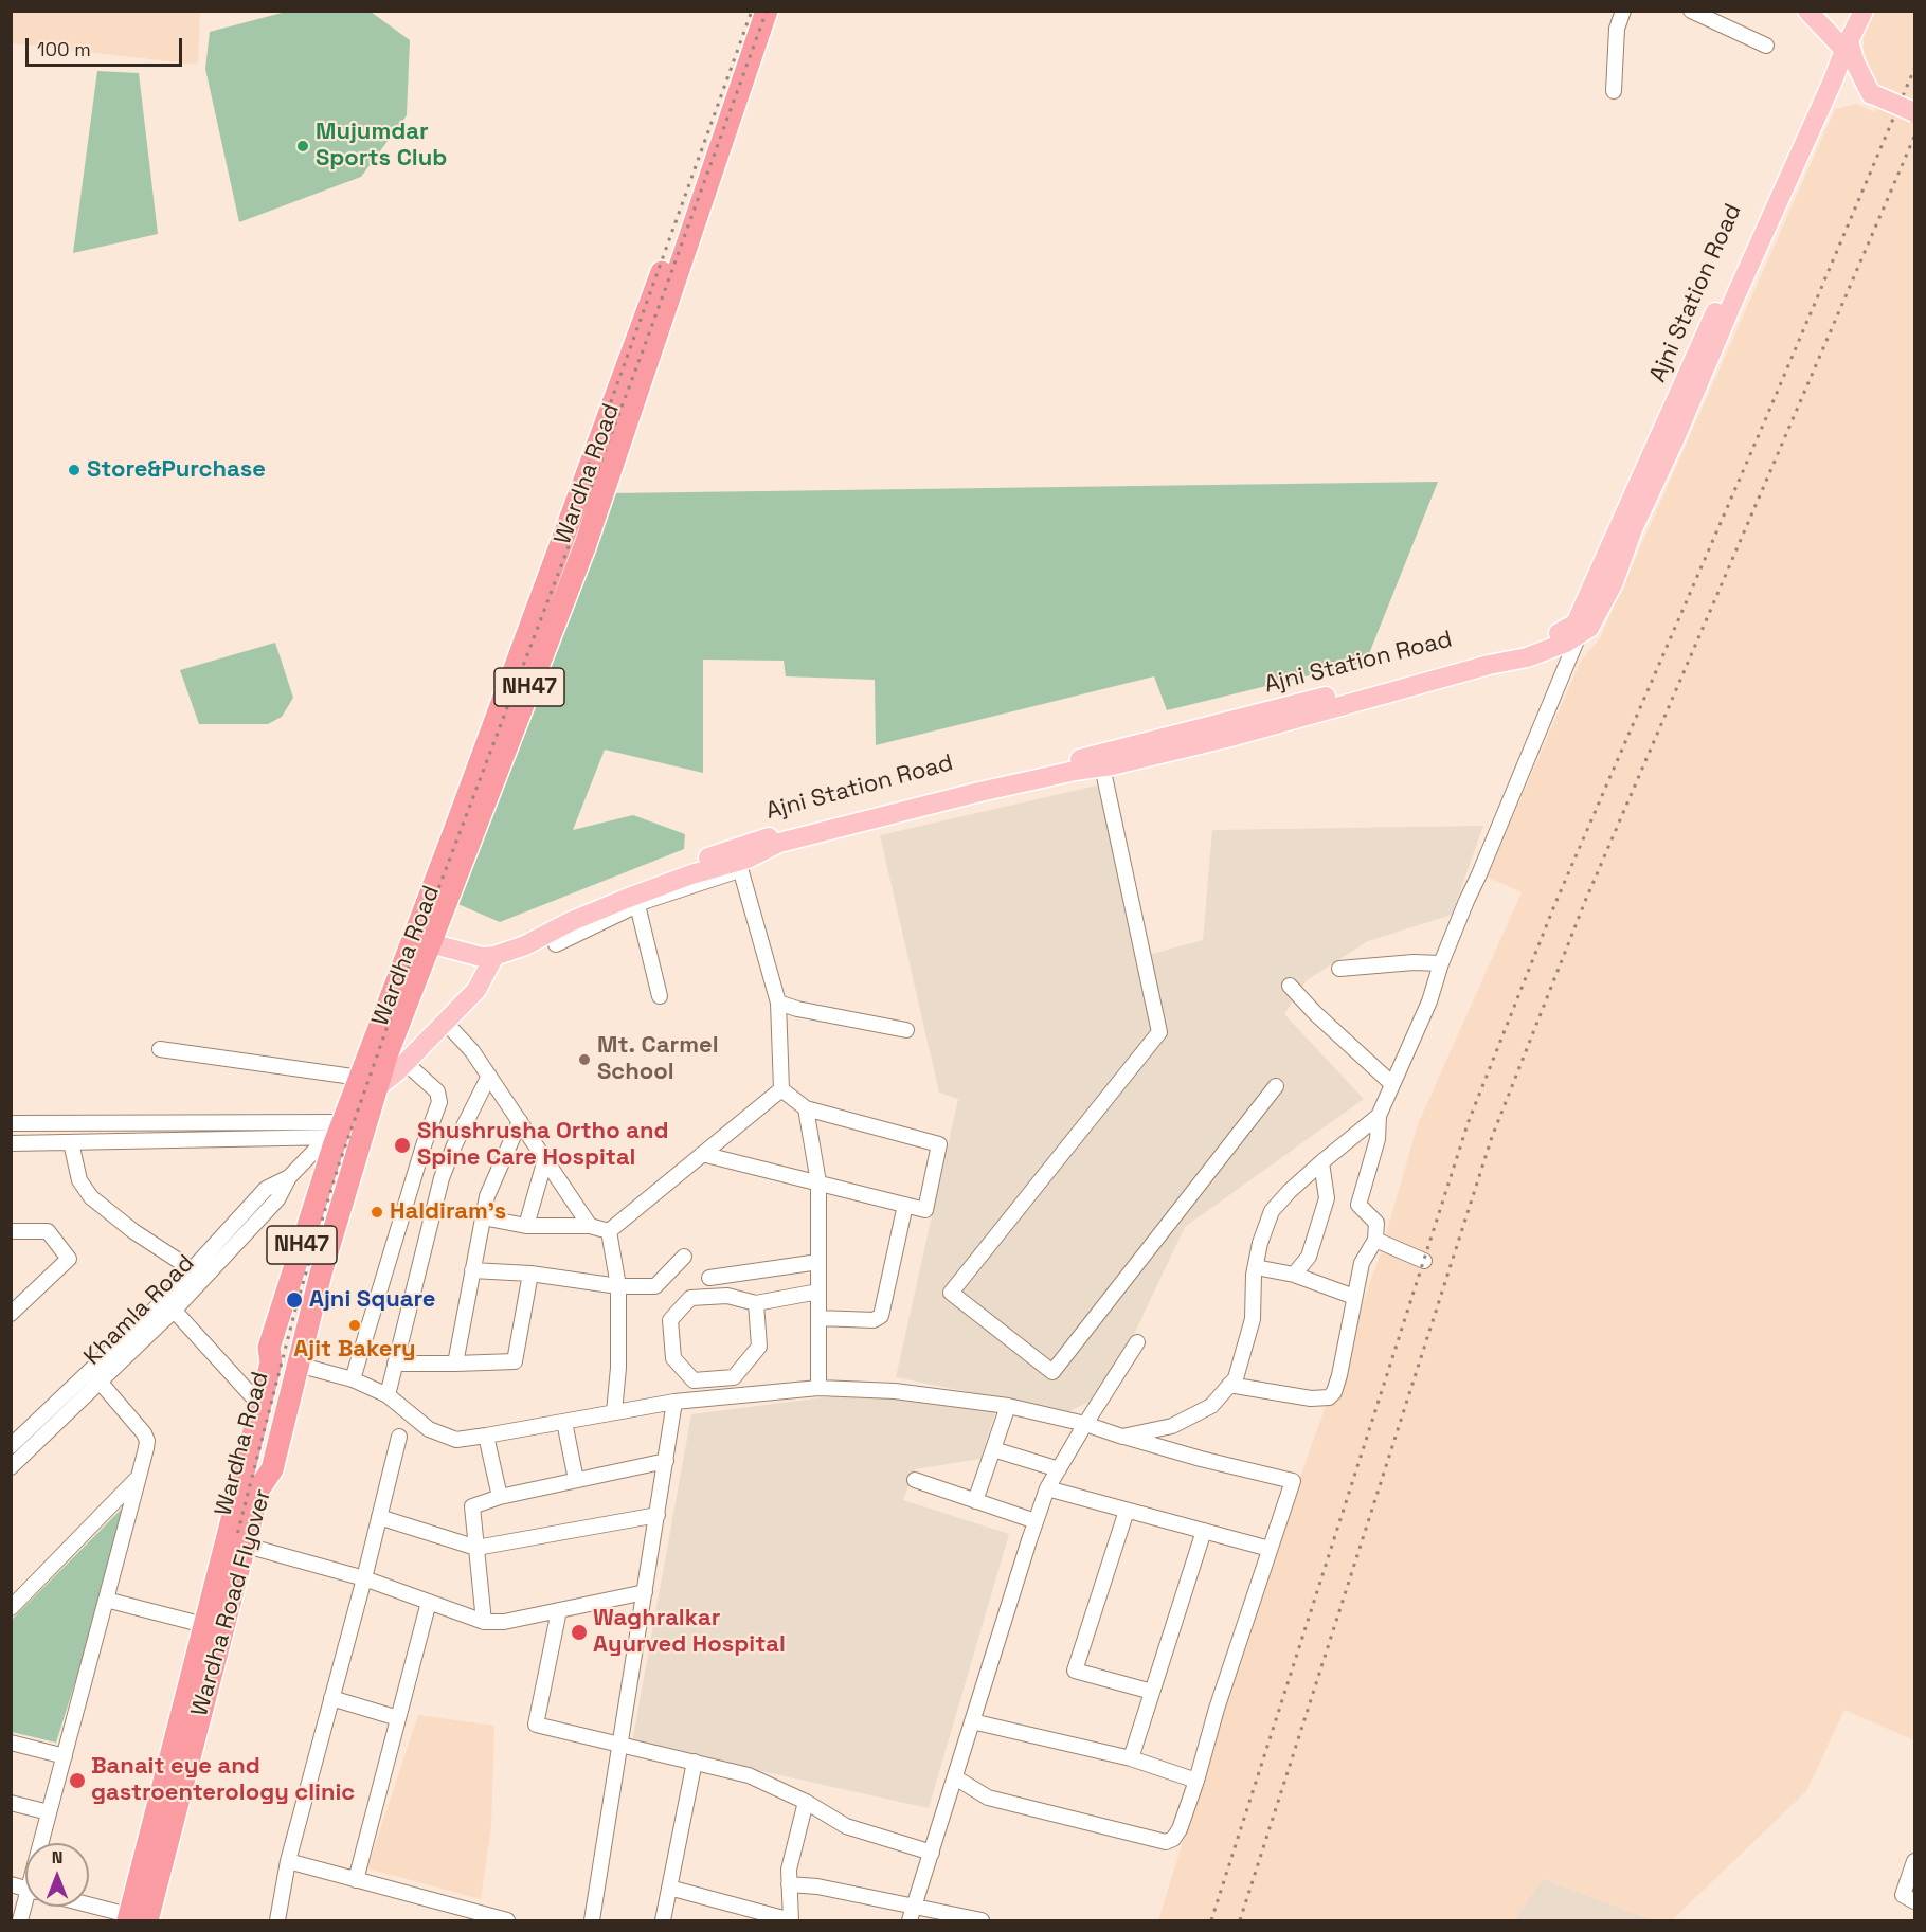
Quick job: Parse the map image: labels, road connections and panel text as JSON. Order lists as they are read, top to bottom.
{
  "streets": {
    "highway": ["Wardha Road", "NH47", "Wardha Road Flyover"],
    "main road": ["Ajni Station Road"],
    "street": ["Khamla Road"]
  },
  "crossings": [
    ["Wardha Road", "Khamla Road"],
    ["Wardha Road", "Wardha Road Flyover"]
  ],
  "places": [
    "Mujumdar Sports Club",
    "Store&Purchase",
    "Mt. Carmel School",
    "Shushrusha Ortho and Spine Care Hospital",
    "Haldiram's",
    "Ajni Square",
    "Ajit Bakery",
    "Waghralkar Ayurved Hospital",
    "Banait eye and gastroenterology clinic"
  ],
  "scale_bar": "100 m",
  "north": "top"
}
